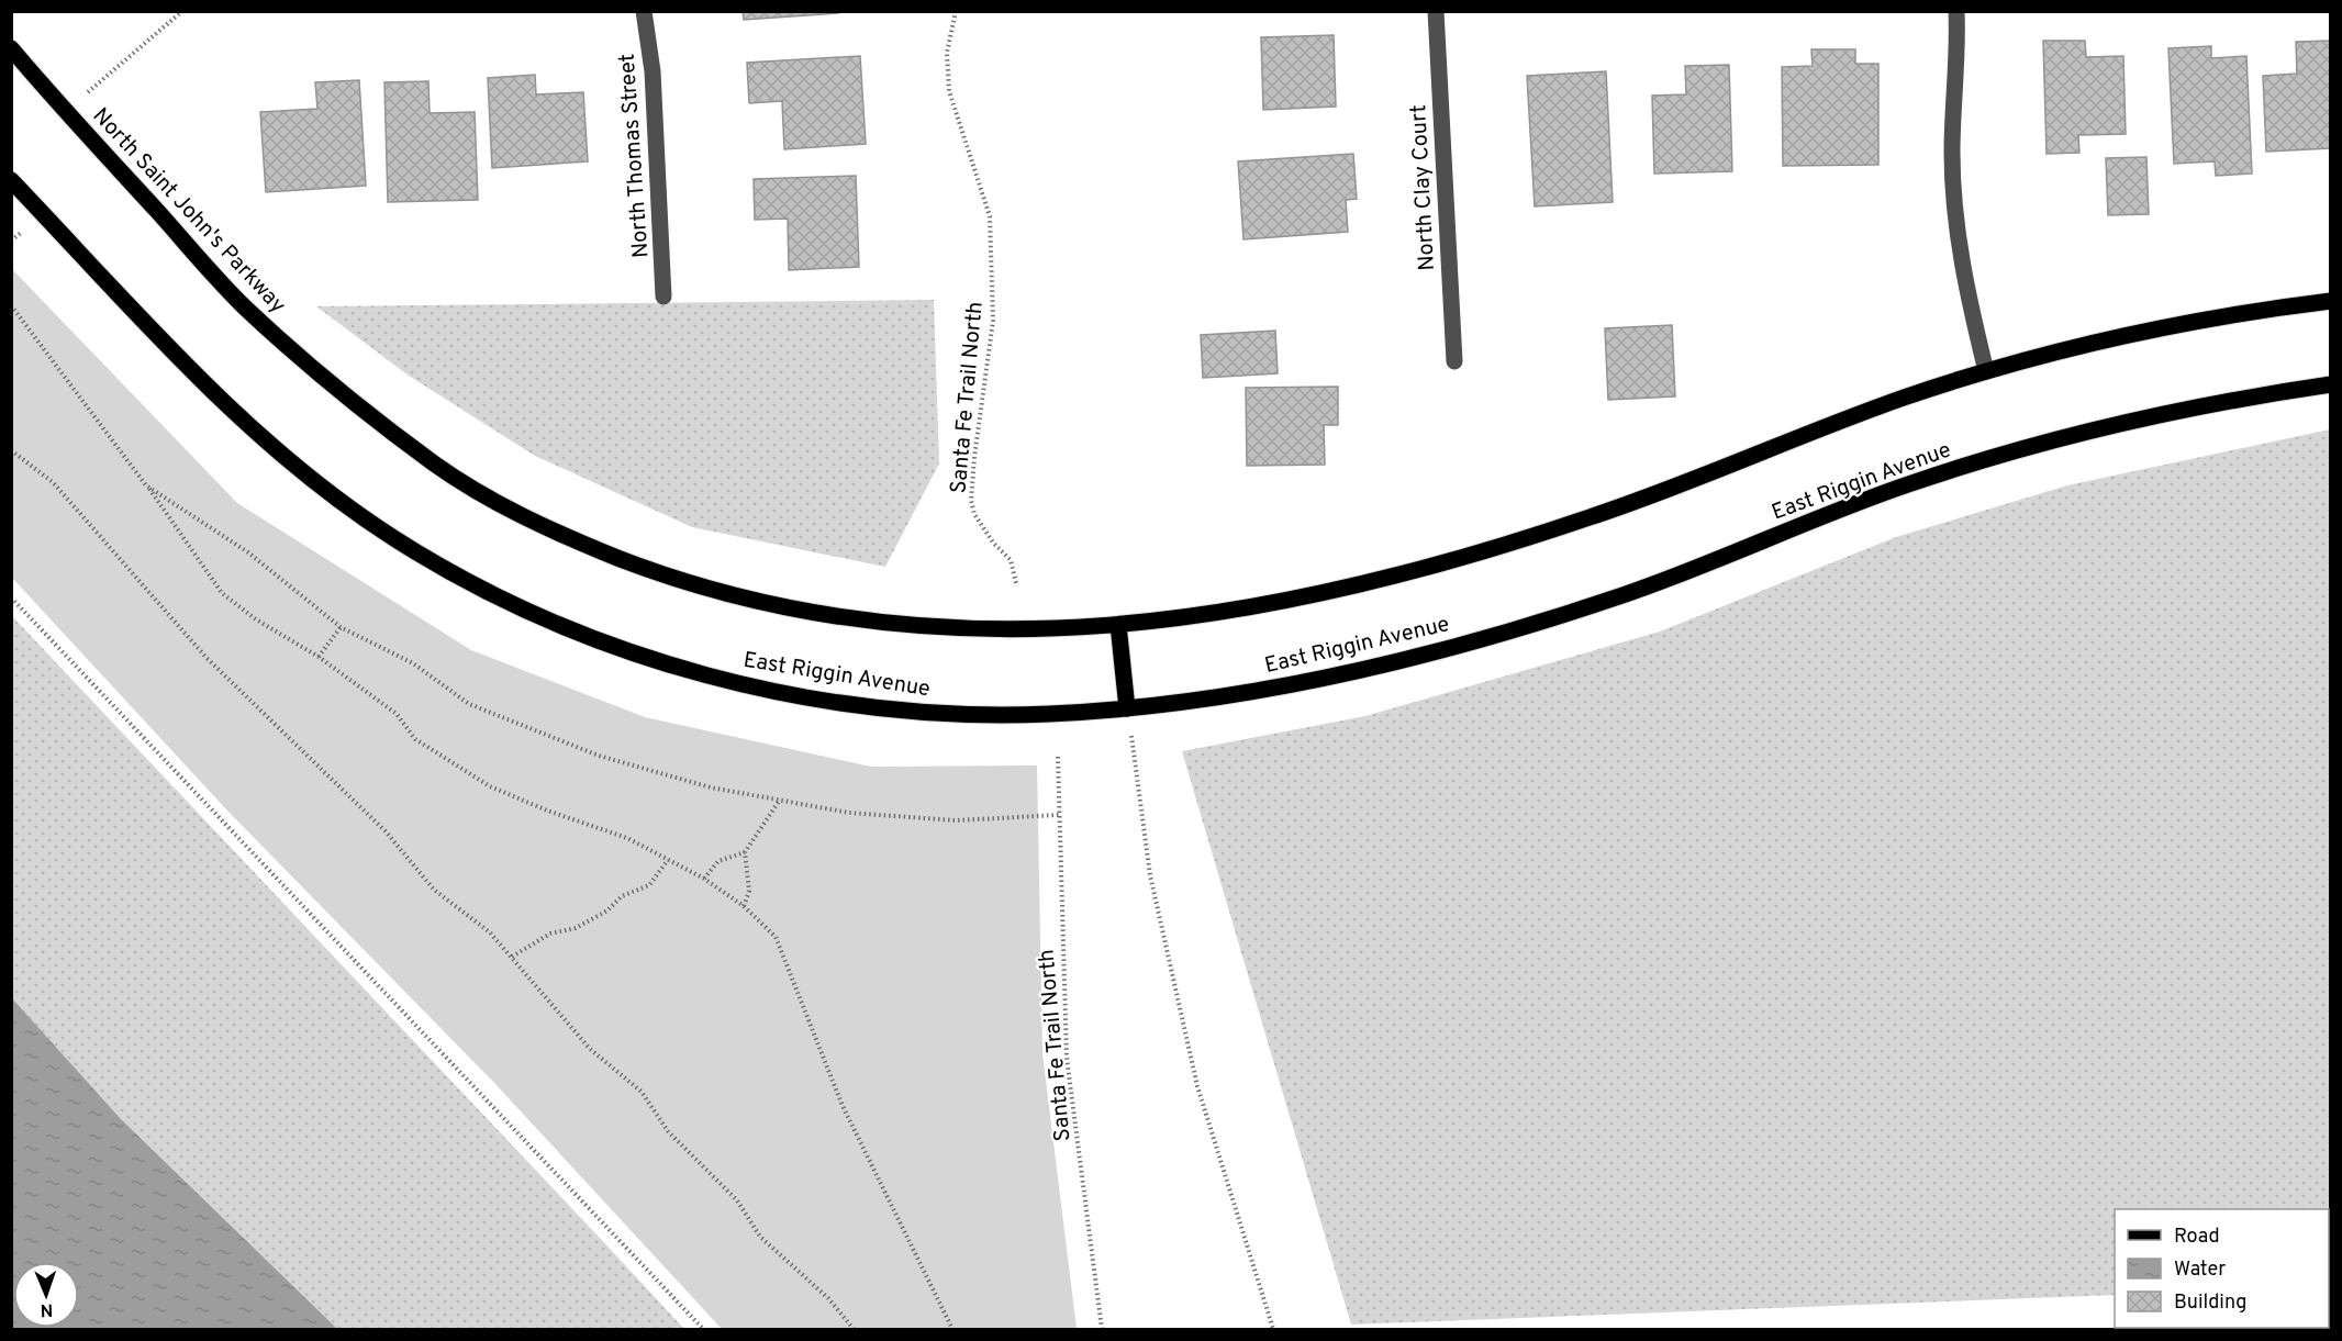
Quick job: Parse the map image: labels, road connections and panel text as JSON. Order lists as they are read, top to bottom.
{
  "streets": {
    "main road": ["North Saint John's Parkway", "East Riggin Avenue"],
    "street": ["North Thomas Street", "North Clay Court"],
    "path": ["Santa Fe Trail North"]
  },
  "legend": ["Road", "Water", "Building"],
  "north": "bottom"
}
